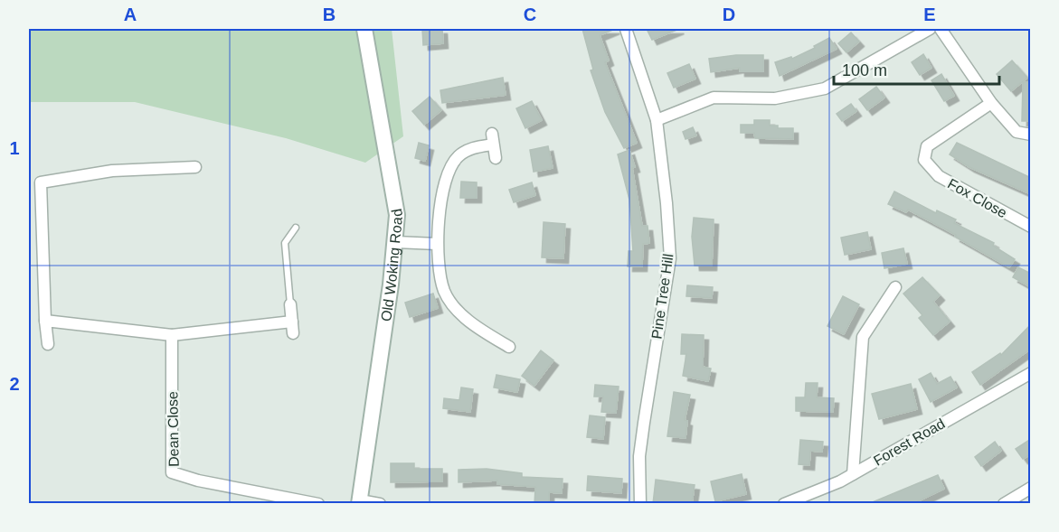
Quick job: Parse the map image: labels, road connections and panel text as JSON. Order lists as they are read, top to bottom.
{
  "streets": {
    "main road": ["Old Woking Road"],
    "street": [
      "Fox Close",
      "Pine Tree Hill",
      "Dean Close",
      "Forest Road"
    ]
  },
  "scale_bar": "100 m",
  "grid": {
    "columns": [
      "A",
      "B",
      "C",
      "D",
      "E"
    ],
    "rows": ["1", "2"]
  }
}
